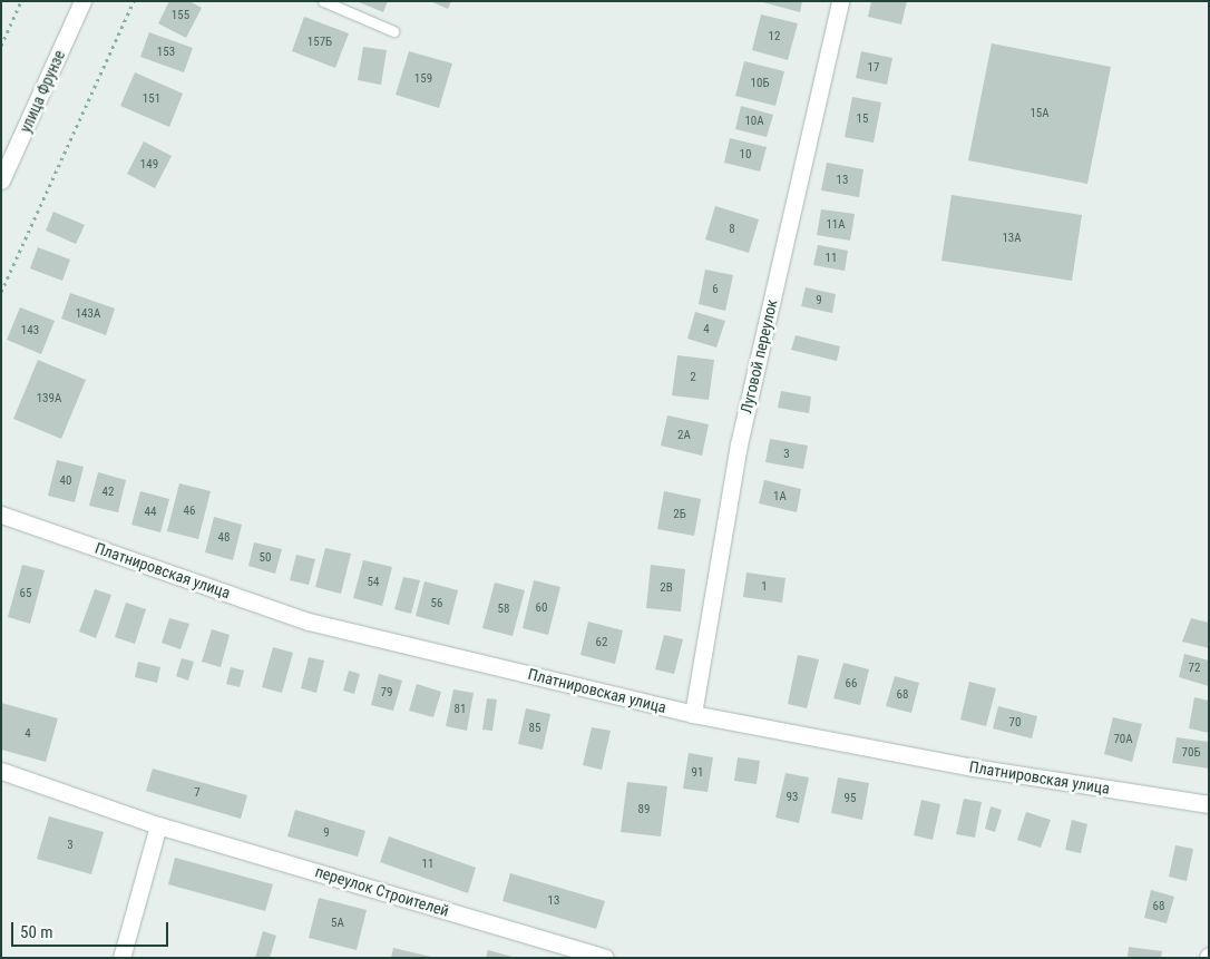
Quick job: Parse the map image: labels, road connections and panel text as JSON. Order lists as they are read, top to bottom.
{
  "streets": {
    "street": [
      "улица Фрунзе",
      "Луговой переулок",
      "Платнировская улица",
      "переулок Строителей"
    ]
  },
  "crossings": [
    ["Луговой переулок", "Платнировская улица"]
  ],
  "house_numbers": [
    "155",
    "12",
    "157Б",
    "153",
    "17",
    "159",
    "10Б",
    "151",
    "15А",
    "15",
    "10А",
    "10",
    "149",
    "13",
    "11А",
    "8",
    "13А",
    "11",
    "6",
    "9",
    "143А",
    "4",
    "143",
    "2",
    "139А",
    "2А",
    "3",
    "40",
    "42",
    "1А",
    "46",
    "44",
    "2Б",
    "48",
    "50",
    "54",
    "1",
    "2В",
    "65",
    "56",
    "60",
    "58",
    "62",
    "72",
    "66",
    "79",
    "68",
    "81",
    "70",
    "85",
    "4",
    "70А",
    "70Б",
    "91",
    "7",
    "93",
    "95",
    "89",
    "9",
    "3",
    "11",
    "13",
    "68",
    "5А"
  ],
  "scale_bar": "50 m"
}
